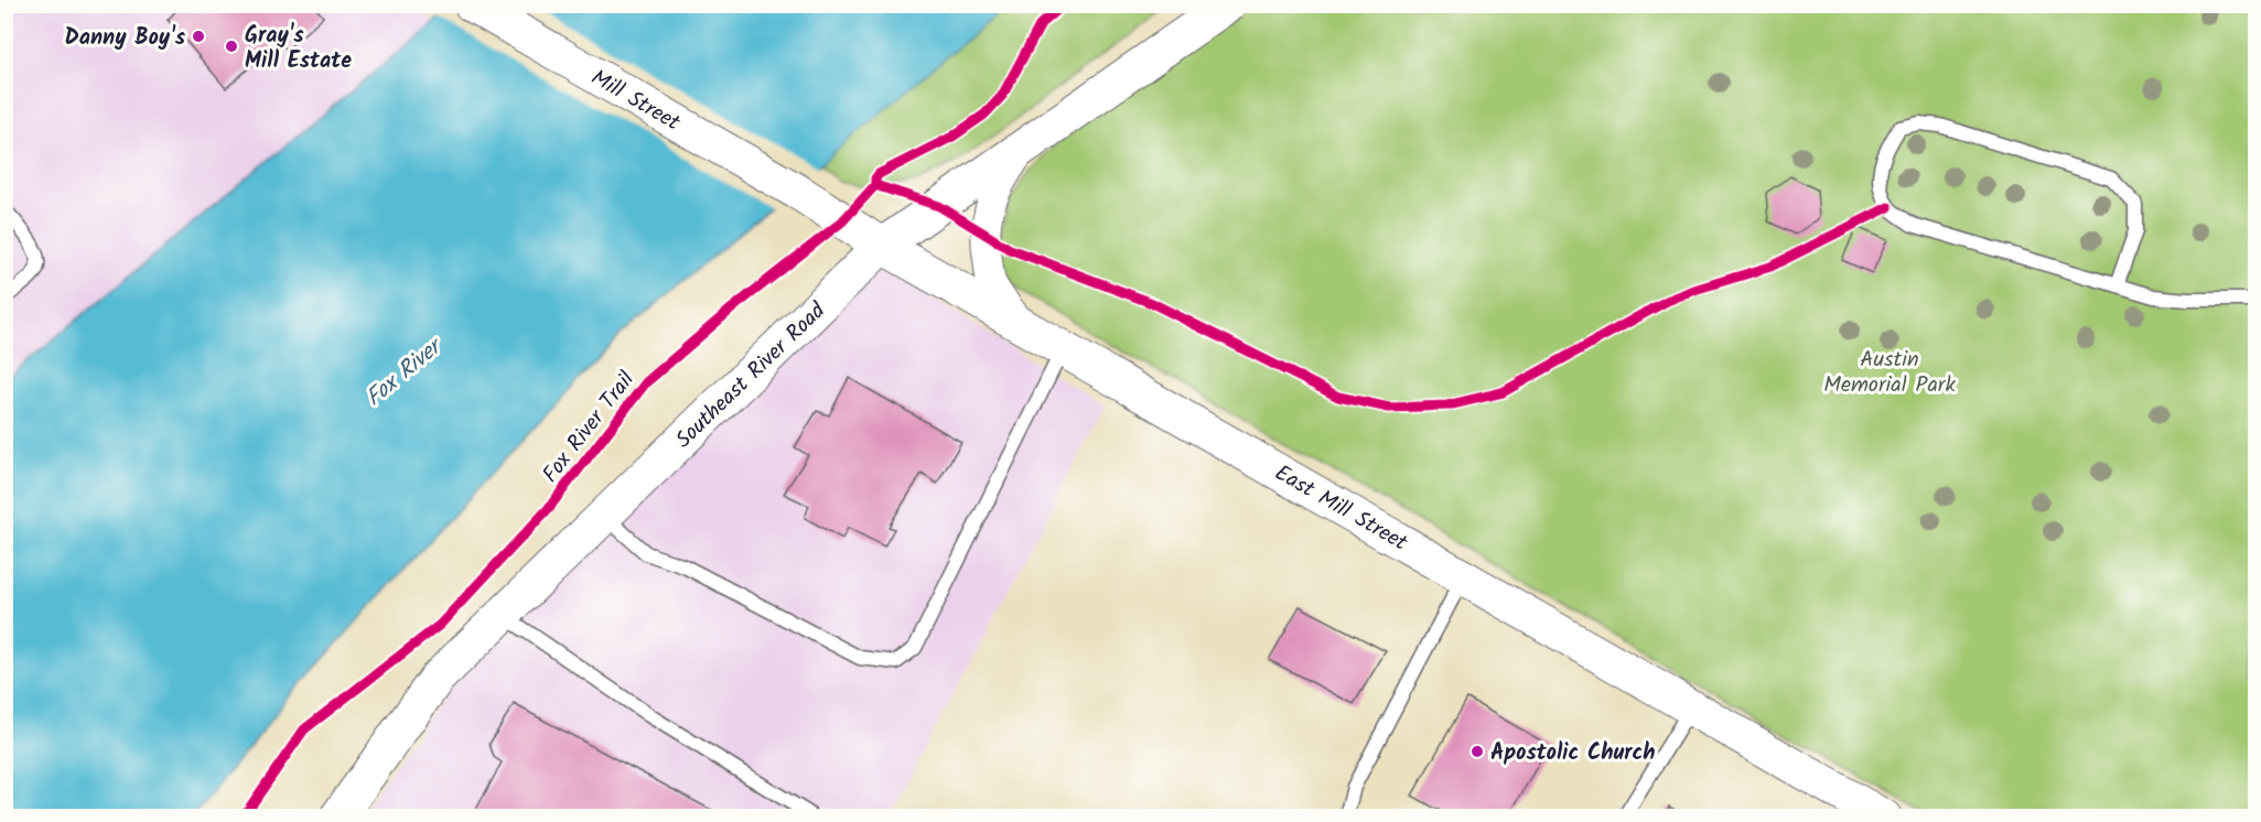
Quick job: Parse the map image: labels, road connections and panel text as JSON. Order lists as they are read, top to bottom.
{
  "streets": {
    "street": ["Mill Street", "Southeast River Road", "East Mill Street"],
    "cycle path": ["Fox River Trail"]
  },
  "crossings": [
    ["Mill Street", "East Mill Street"],
    ["Southeast River Road", "East Mill Street"]
  ],
  "water": ["Fox River"],
  "parks": ["Austin Memorial Park"],
  "places": ["Danny Boy's", "Gray's Mill Estate", "Apostolic Church"]
}
